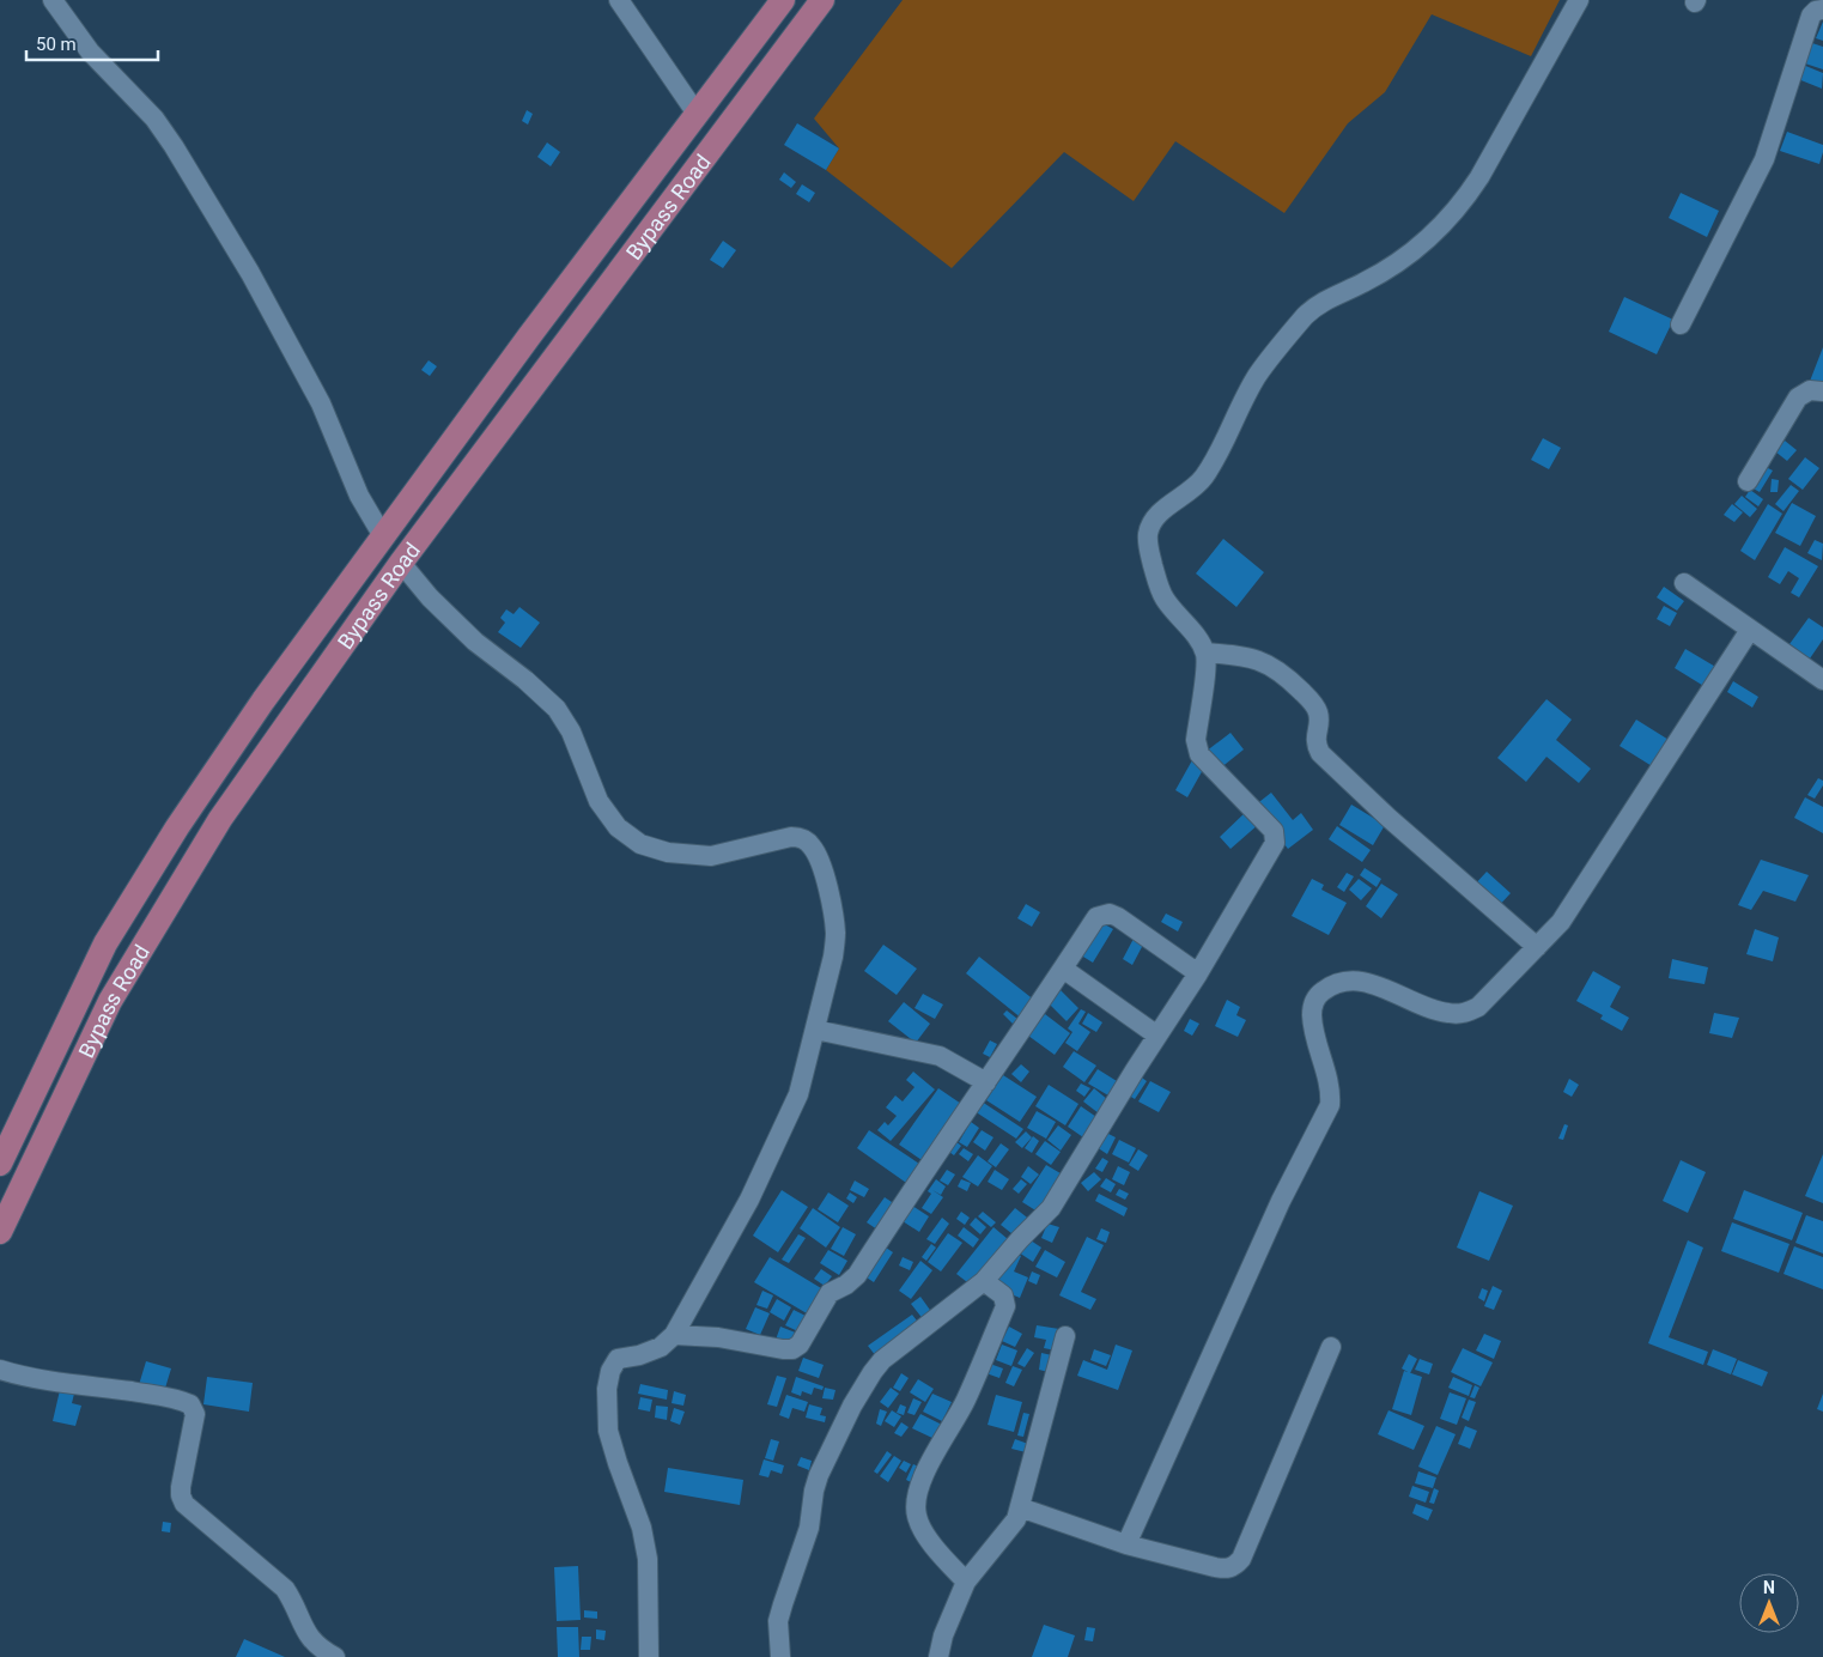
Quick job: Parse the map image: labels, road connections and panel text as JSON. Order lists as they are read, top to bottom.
{
  "streets": {
    "main road": ["Bypass Road"]
  },
  "scale_bar": "50 m",
  "north": "top"
}
